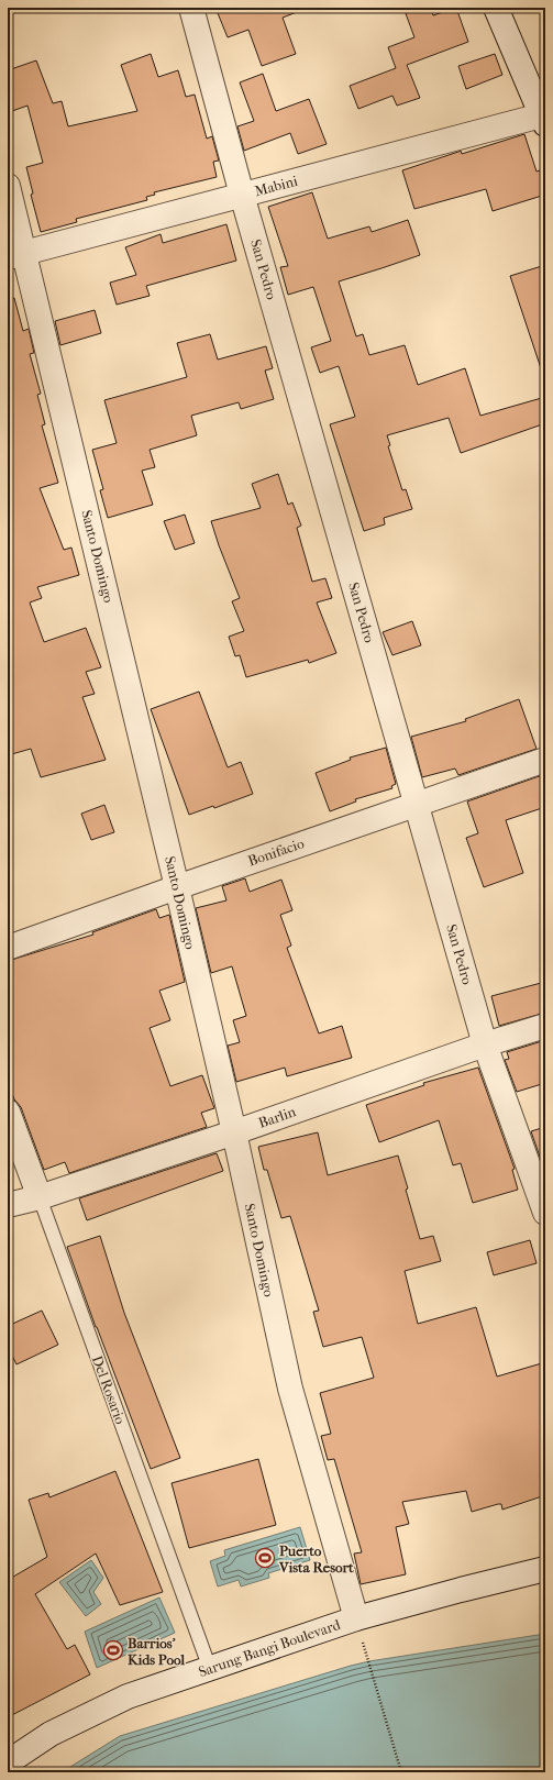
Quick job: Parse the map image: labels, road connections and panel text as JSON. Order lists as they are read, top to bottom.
{
  "streets": {
    "street": [
      "Mabini",
      "San Pedro",
      "Santo Domingo",
      "Bonifacio",
      "Barlin",
      "Del Rosario",
      "Sarung Bangi Boulevard"
    ]
  },
  "crossings": [
    ["Mabini", "San Pedro"],
    ["Mabini", "Santo Domingo"],
    ["San Pedro", "Bonifacio"],
    ["San Pedro", "Barlin"],
    ["Santo Domingo", "Bonifacio"],
    ["Santo Domingo", "Barlin"],
    ["Santo Domingo", "Sarung Bangi Boulevard"],
    ["Barlin", "Del Rosario"],
    ["Del Rosario", "Sarung Bangi Boulevard"]
  ],
  "places": {
    "sports": ["Puerto Vista Resort", "Barrios' Kids Pool"]
  }
}
